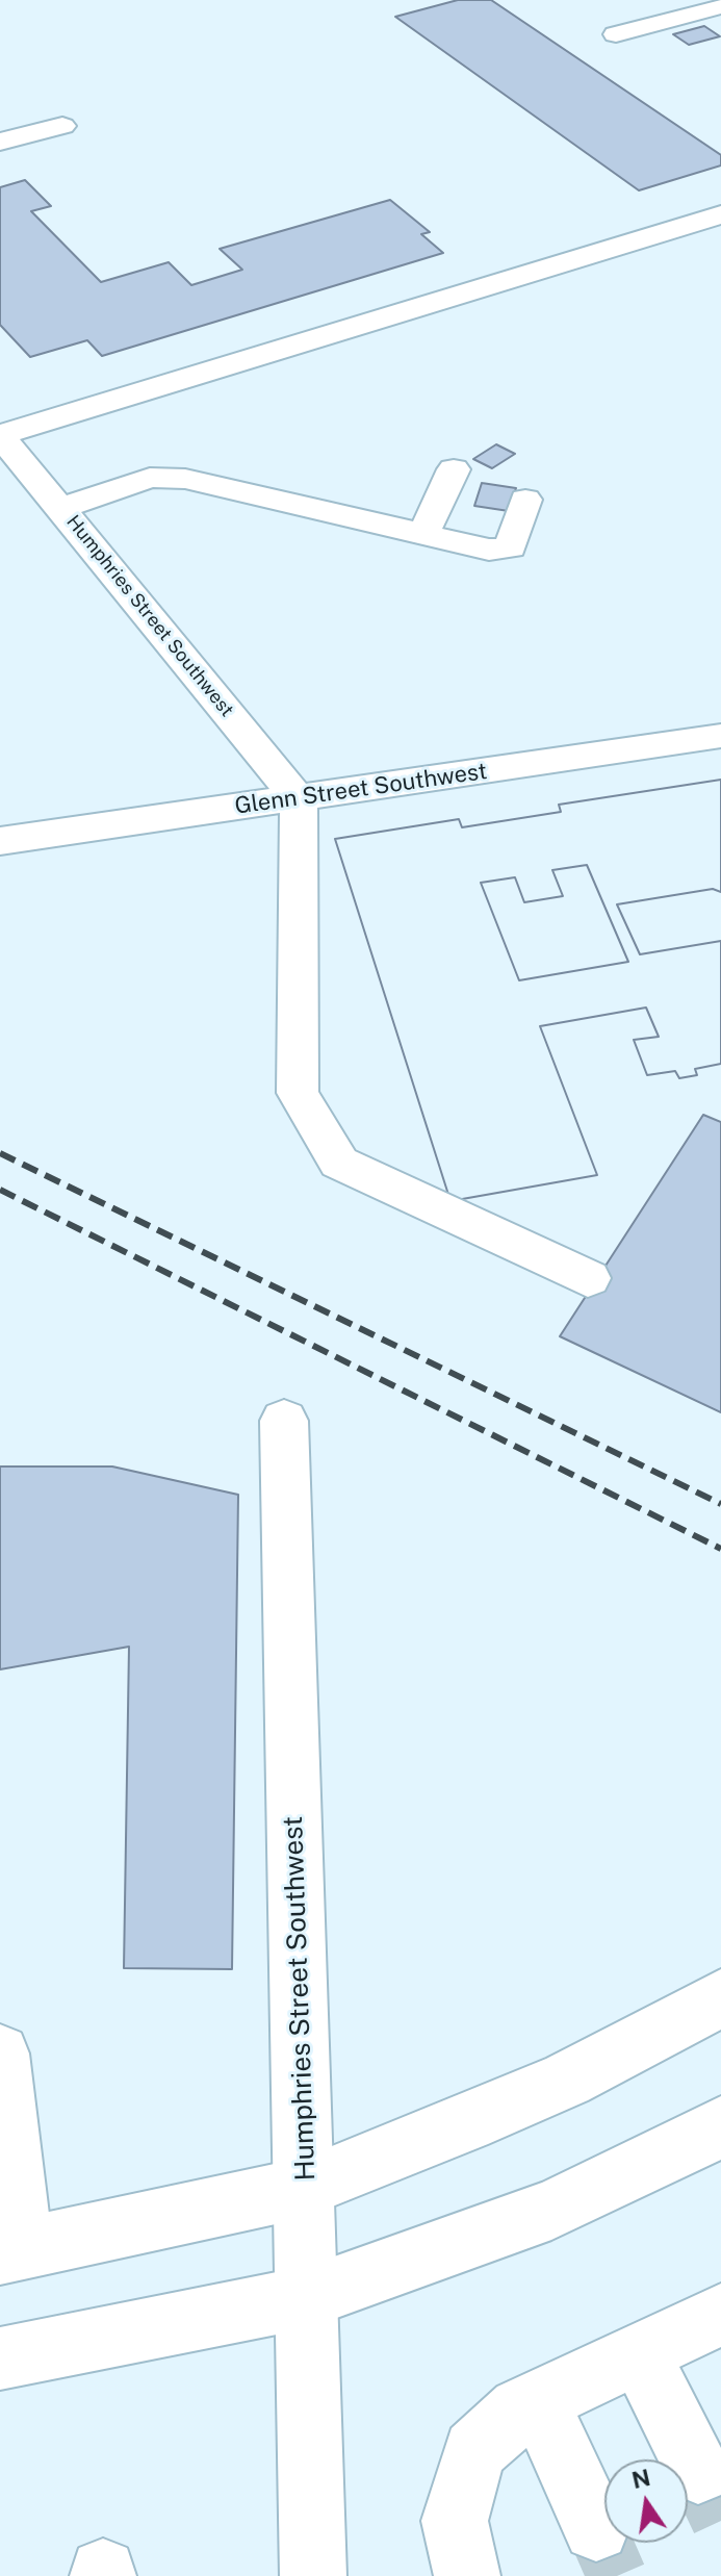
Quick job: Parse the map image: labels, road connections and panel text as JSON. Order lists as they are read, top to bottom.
{
  "streets": {
    "street": ["Humphries Street Southwest", "Glenn Street Southwest"]
  },
  "crossings": [
    ["Humphries Street Southwest", "Glenn Street Southwest"]
  ],
  "north": "top"
}
